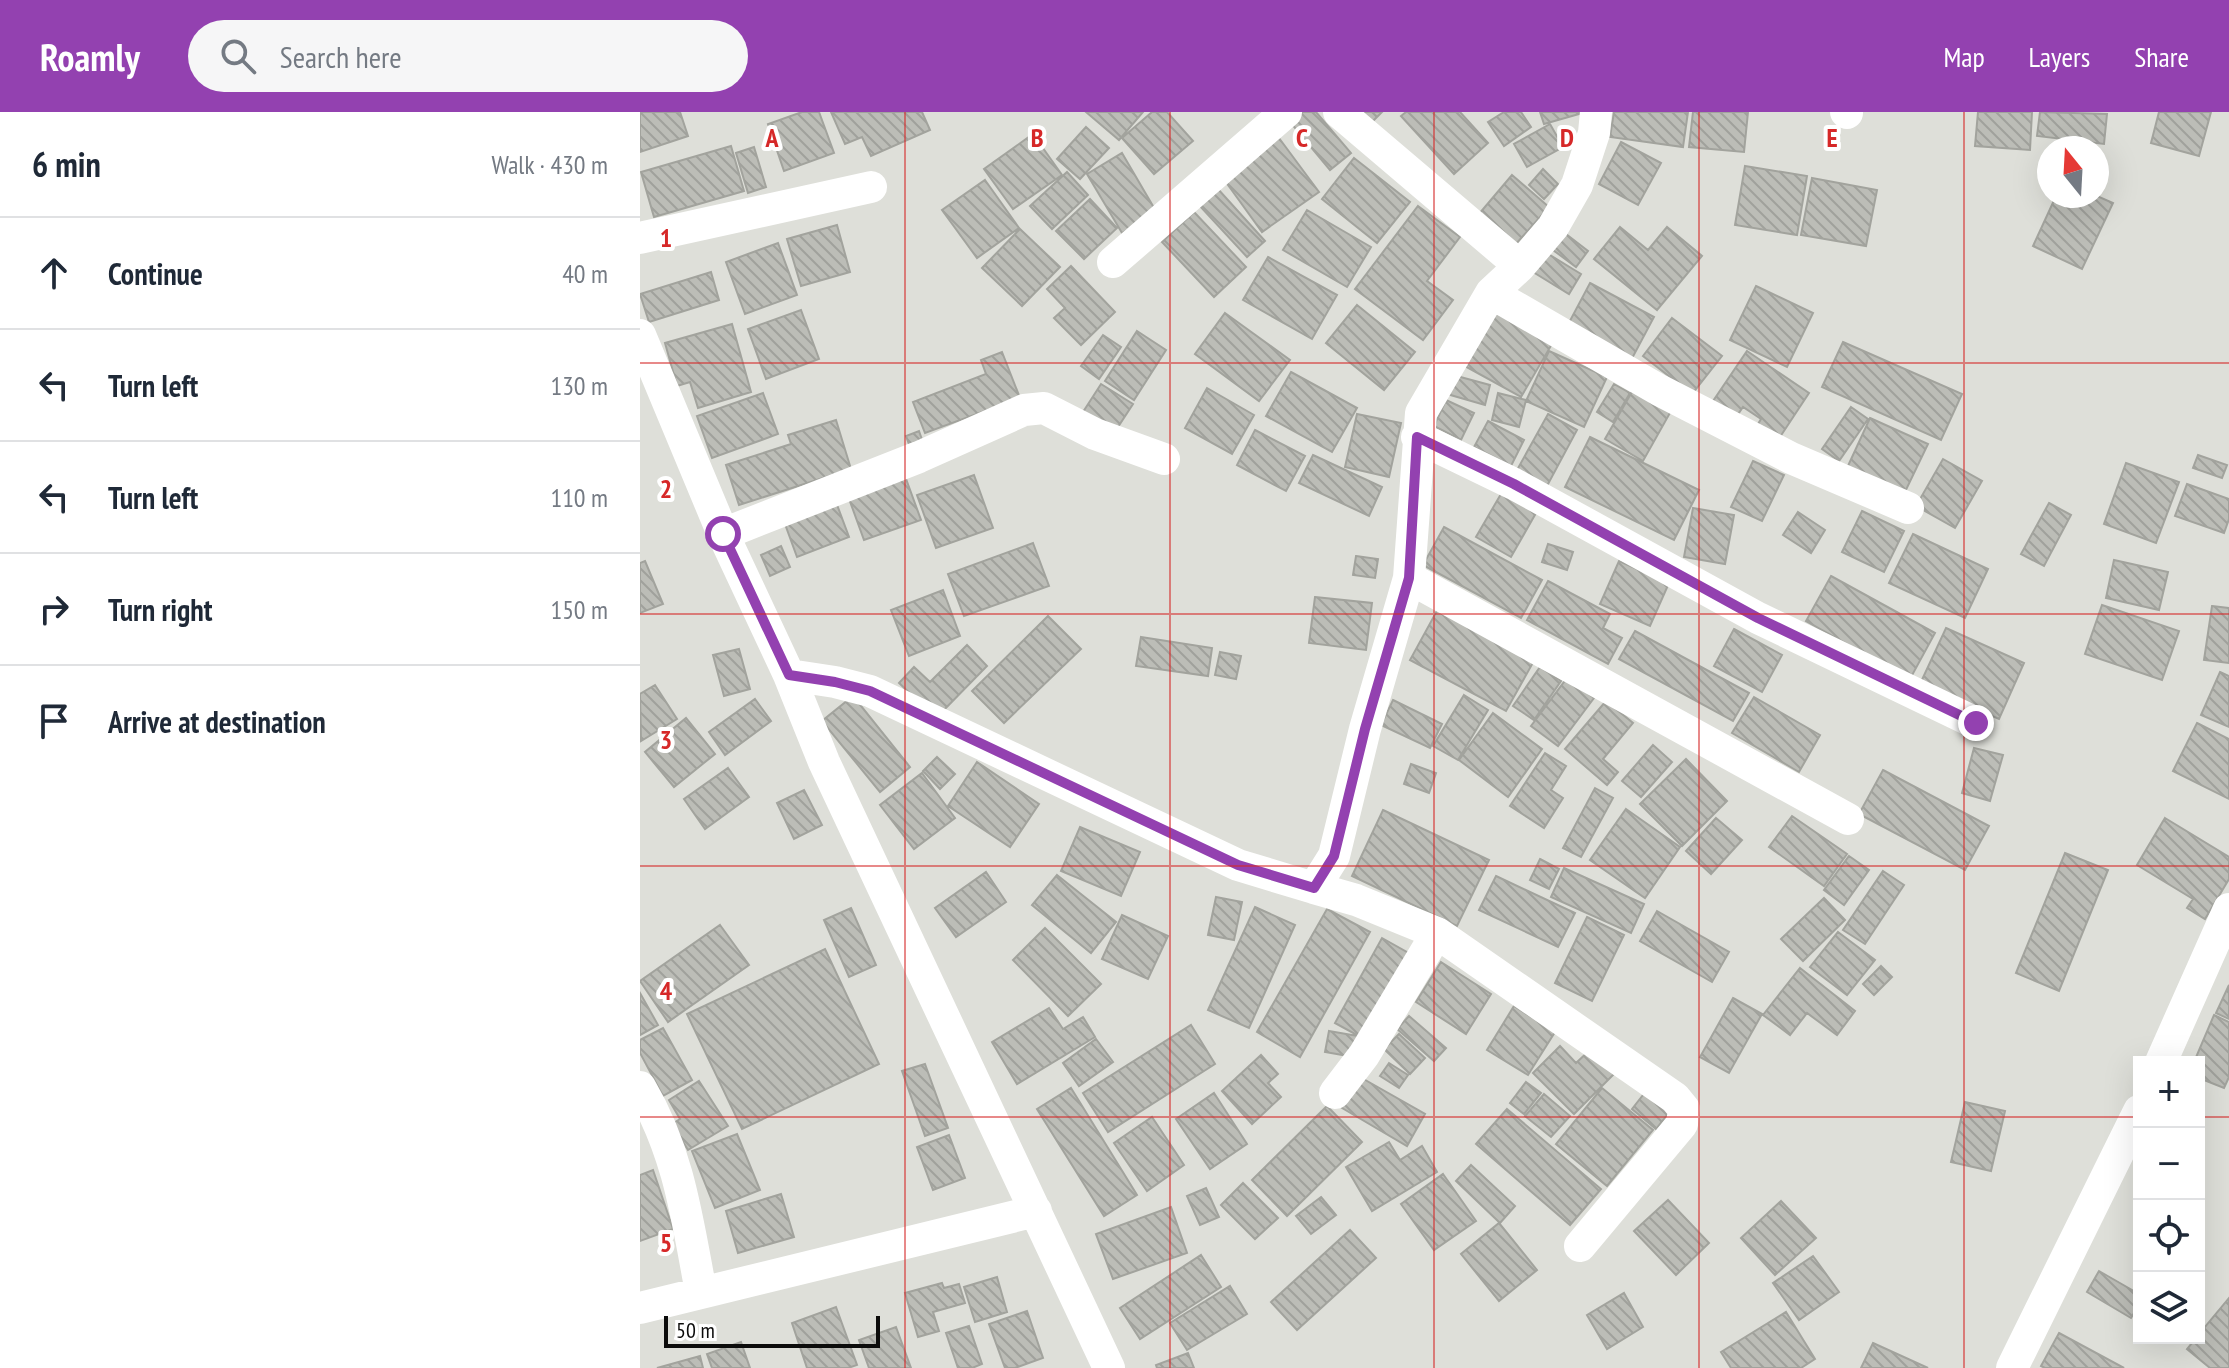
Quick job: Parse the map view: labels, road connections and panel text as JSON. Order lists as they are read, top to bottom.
{
  "scale_bar": "50 m",
  "north": "top",
  "page": {
    "header": "Roamly",
    "search": "Search here",
    "nav": ["Map", "Layers", "Share"],
    "heading": ["6 min", "Walk · 430 m"],
    "list": [
      ["Continue", "40 m"],
      ["Turn left", "130 m"],
      ["Turn left", "110 m"],
      ["Turn right", "150 m"],
      "Arrive at destination"
    ],
    "map_buttons": ["+", "−"],
    "scale": "50 m"
  },
  "grid": {
    "columns": [
      "A",
      "B",
      "C",
      "D",
      "E"
    ],
    "rows": [
      "1",
      "2",
      "3",
      "4",
      "5"
    ]
  }
}
